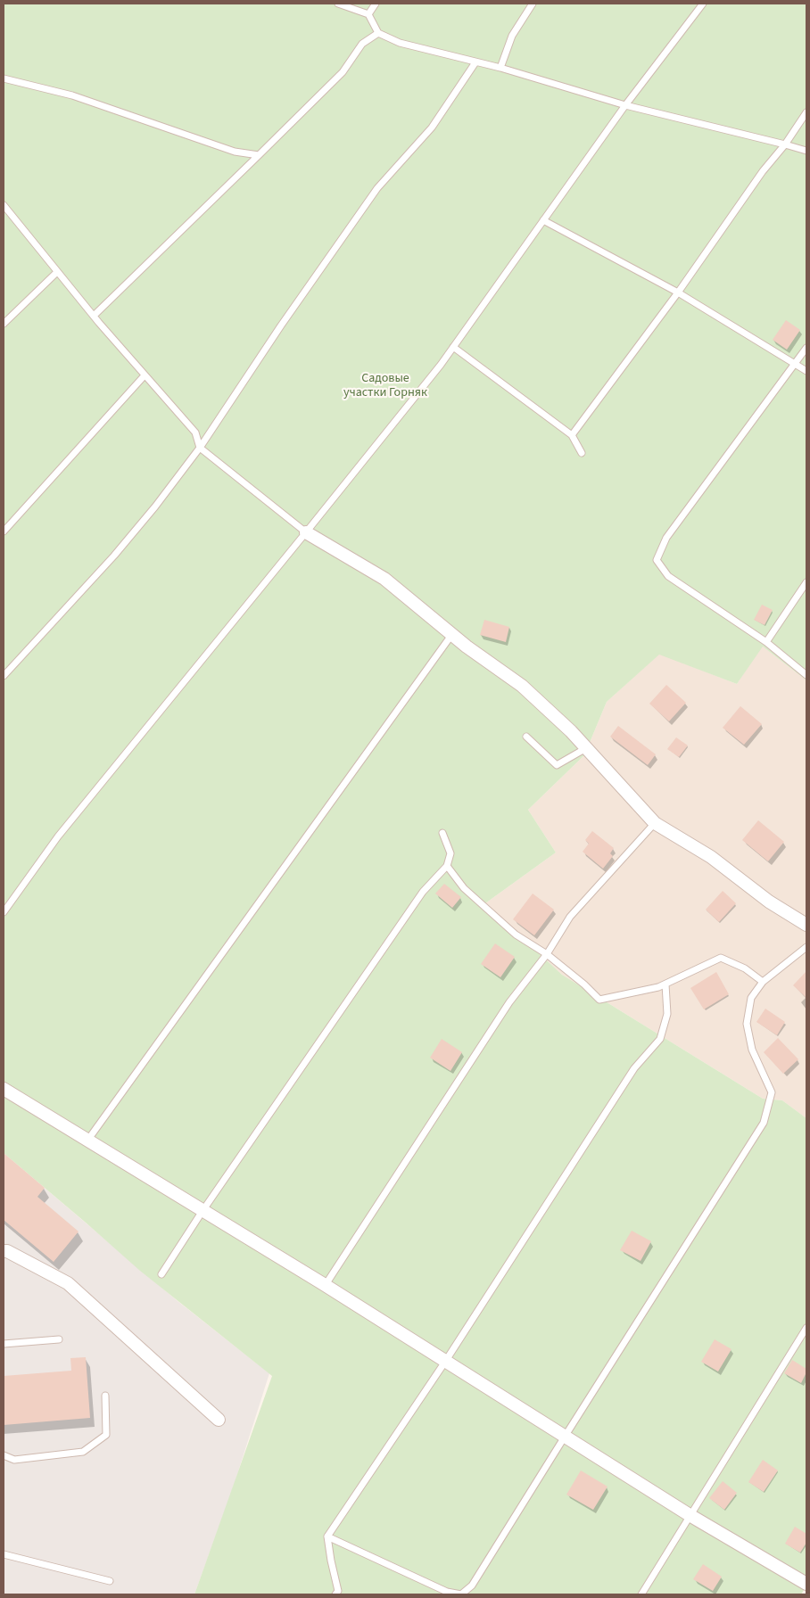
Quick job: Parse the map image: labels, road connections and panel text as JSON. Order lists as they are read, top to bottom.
{
  "parks": ["Садовые участки Горняк"]
}
